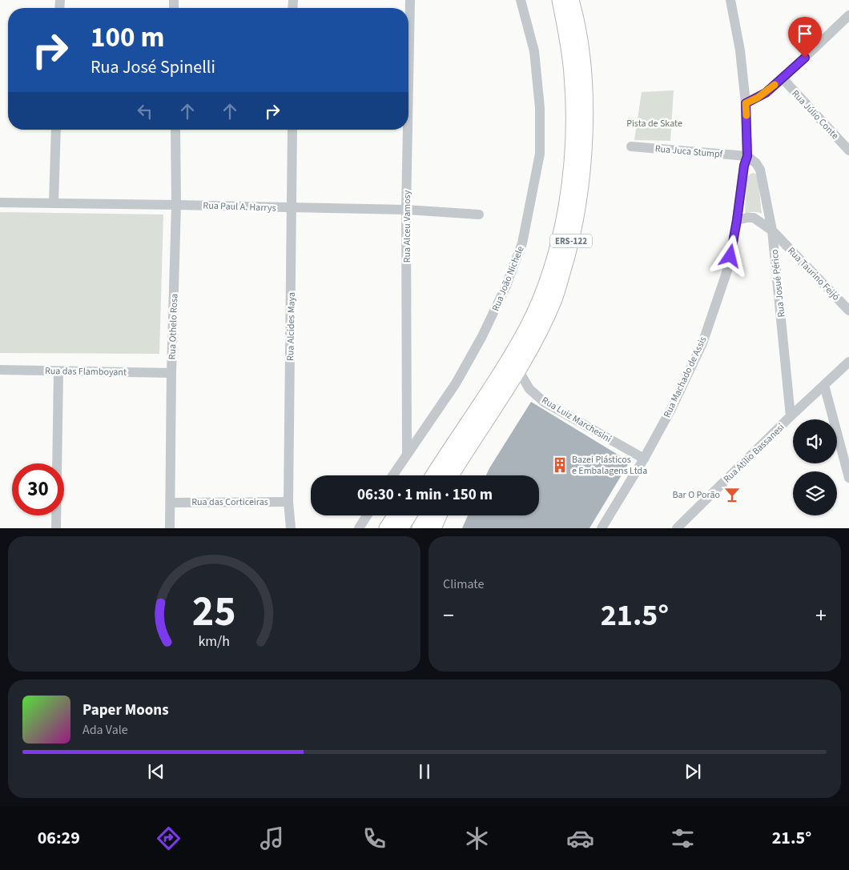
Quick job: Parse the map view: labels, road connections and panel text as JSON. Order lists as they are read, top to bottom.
{
  "streets": {
    "highway": ["ERS-122"],
    "street": [
      "Rua Júlio Conte",
      "Rua Juca Stumpf",
      "Rua Paul A. Harrys",
      "Rua Alceu Vamosy",
      "Rua Taurino Feijó",
      "Rua João Nichele",
      "Rua Josué Périco",
      "Rua Othelo Rosa",
      "Rua Alcides Maya",
      "Rua das Flamboyant",
      "Rua Machado de Assis",
      "Rua Luiz Marchesini",
      "Rua Atílio Bassanesi",
      "Rua das Corticeiras"
    ]
  },
  "crossings": [
    ["Rua Juca Stumpf", "Rua Josué Périco"],
    ["Rua Juca Stumpf", "Rua Machado de Assis"],
    ["Rua Paul A. Harrys", "Rua Alceu Vamosy"],
    ["Rua Paul A. Harrys", "Rua Othelo Rosa"],
    ["Rua Paul A. Harrys", "Rua Alcides Maya"],
    ["Rua Alceu Vamosy", "Rua João Nichele"],
    ["ERS-122", "Rua Luiz Marchesini"],
    ["Rua Taurino Feijó", "Rua Josué Périco"],
    ["Rua Taurino Feijó", "Rua Machado de Assis"],
    ["Rua Josué Périco", "Rua Machado de Assis"],
    ["Rua Josué Périco", "Rua Atílio Bassanesi"],
    ["Rua Othelo Rosa", "Rua das Flamboyant"],
    ["Rua Othelo Rosa", "Rua das Corticeiras"],
    ["Rua Alcides Maya", "Rua das Corticeiras"],
    ["Rua Machado de Assis", "Rua Luiz Marchesini"]
  ],
  "parks": ["Pista de Skate"],
  "places": {
    "building": ["Bazei Plásticos e Embalagens Ltda"],
    "bar": ["Bar O Porão"]
  },
  "page": {
    "turn": ["100 m", "Rua José Spinelli"],
    "limit": "30",
    "trip": "06:30 · 1 min · 150 m",
    "tile": "Climate",
    "heat": ["−", "21.5°", "+"],
    "song": ["Paper Moons", "Ada Vale"],
    "tabs": ["06:29", "21.5°"],
    "gauge": ["25", "km/h"]
  }
}
